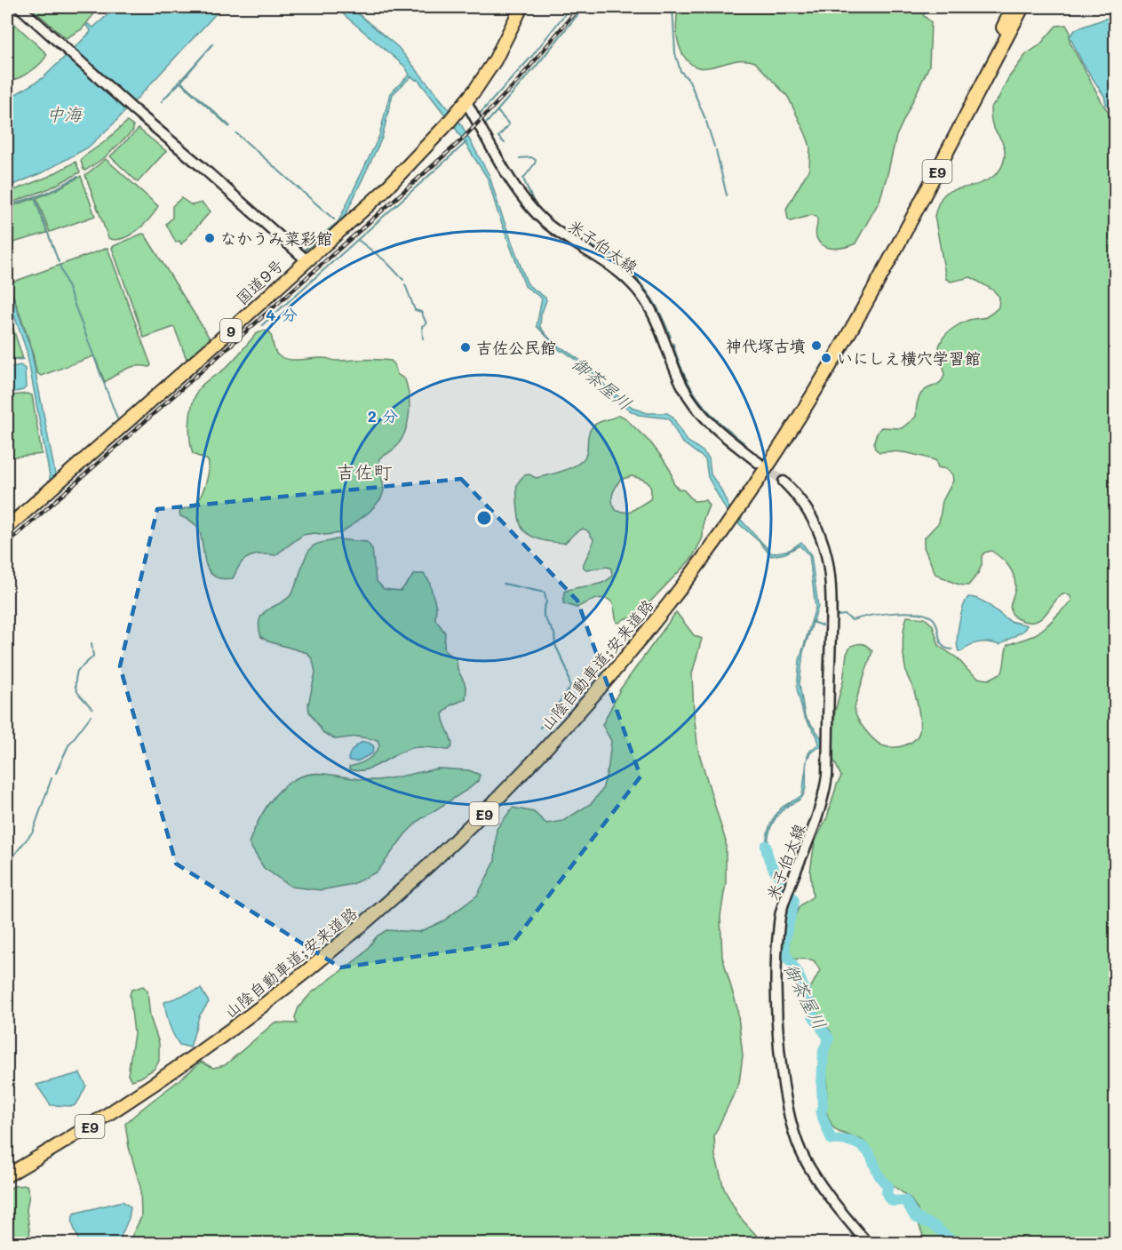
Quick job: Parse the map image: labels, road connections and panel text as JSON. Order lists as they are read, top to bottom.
{
  "streets": {
    "highway": [
      "E9",
      "国道9号",
      "9",
      "山陰自動車道;安来道路"
    ],
    "main road": ["米子伯太線"]
  },
  "crossings": [
    ["米子伯太線", "国道9号"]
  ],
  "districts": ["吉佐町"],
  "water": ["中海", "御茶屋川"],
  "places": [
    "なかうみ菜彩館",
    "神代塚古墳",
    "吉佐公民館",
    "いにしえ横穴学習館"
  ],
  "rings": ["4 分", "2 分"]
}
